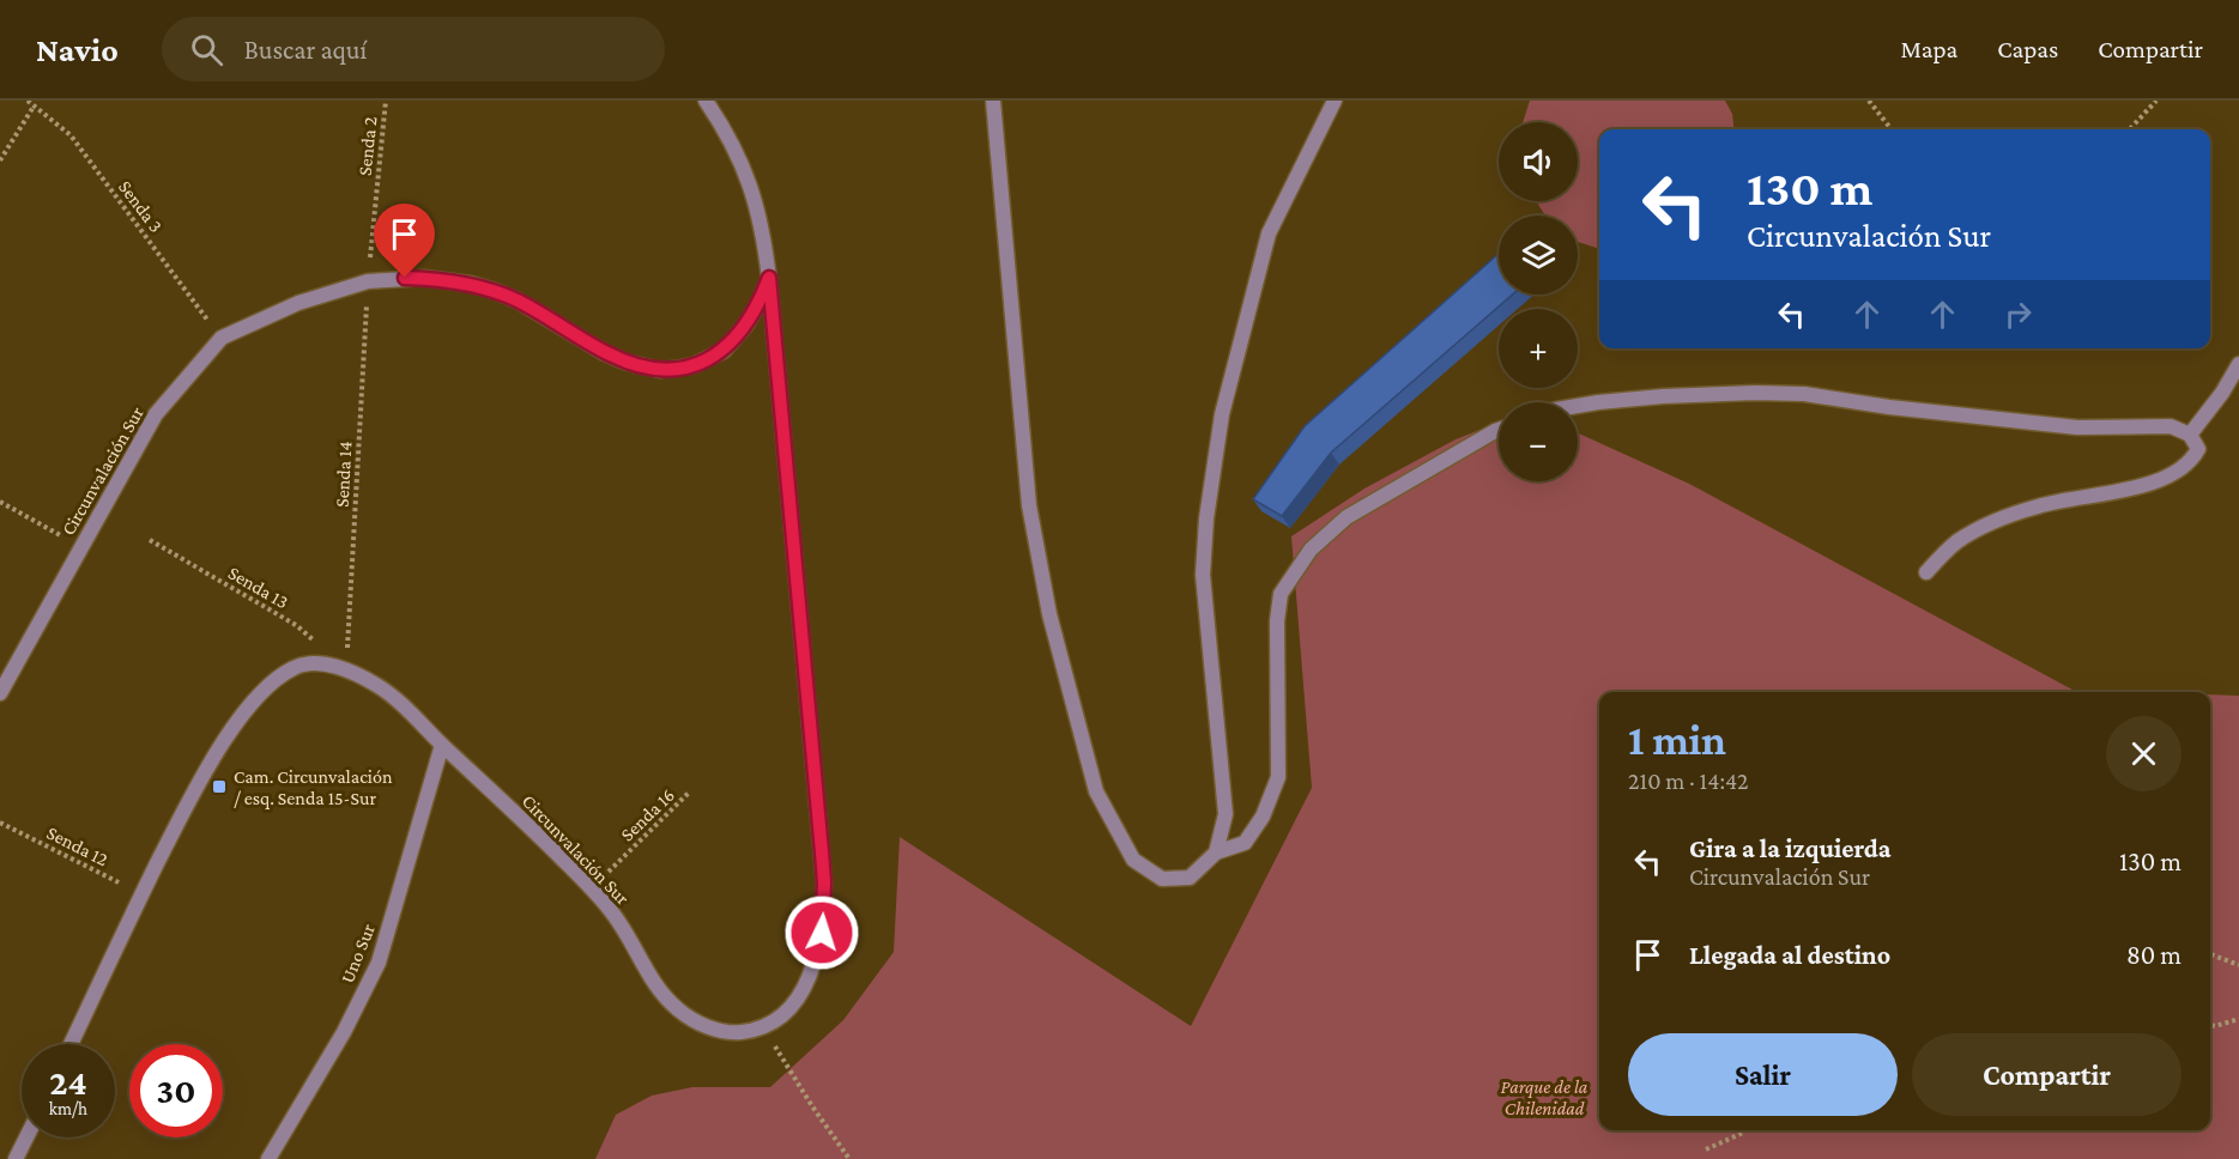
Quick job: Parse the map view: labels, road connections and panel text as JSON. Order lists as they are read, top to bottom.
{
  "streets": {
    "street": ["Circunvalación Sur", "Uno Sur"],
    "path": [
      "Senda 2",
      "Senda 3",
      "Senda 14",
      "Senda 13",
      "Senda 16",
      "Senda 12"
    ]
  },
  "crossings": [
    ["Senda 2", "Circunvalación Sur"],
    ["Senda 2", "Senda 14"],
    ["Senda 3", "Circunvalación Sur"],
    ["Circunvalación Sur", "Senda 14"],
    ["Circunvalación Sur", "Senda 13"],
    ["Circunvalación Sur", "Senda 16"],
    ["Circunvalación Sur", "Senda 12"],
    ["Circunvalación Sur", "Uno Sur"],
    ["Senda 14", "Senda 13"]
  ],
  "parks": ["Parque de la Chilenidad"],
  "places": {
    "transit": ["Cam. Circunvalación / esq. Senda 15-Sur"]
  },
  "page": {
    "header": "Navio",
    "search": "Buscar aquí",
    "nav": ["Mapa", "Capas", "Compartir"],
    "map_buttons": ["+", "−"],
    "turn": ["130 m", "Circunvalación Sur"],
    "heading": ["1 min", "210 m · 14:42"],
    "list": [
      {
        "name": "Gira a la izquierda",
        "note": "Circunvalación Sur",
        "value": "130 m"
      },
      {
        "name": "Llegada al destino",
        "value": "80 m"
      }
    ],
    "buttons": ["Salir", "Compartir"],
    "speed": "24 km/h",
    "limit": "30"
  }
}
